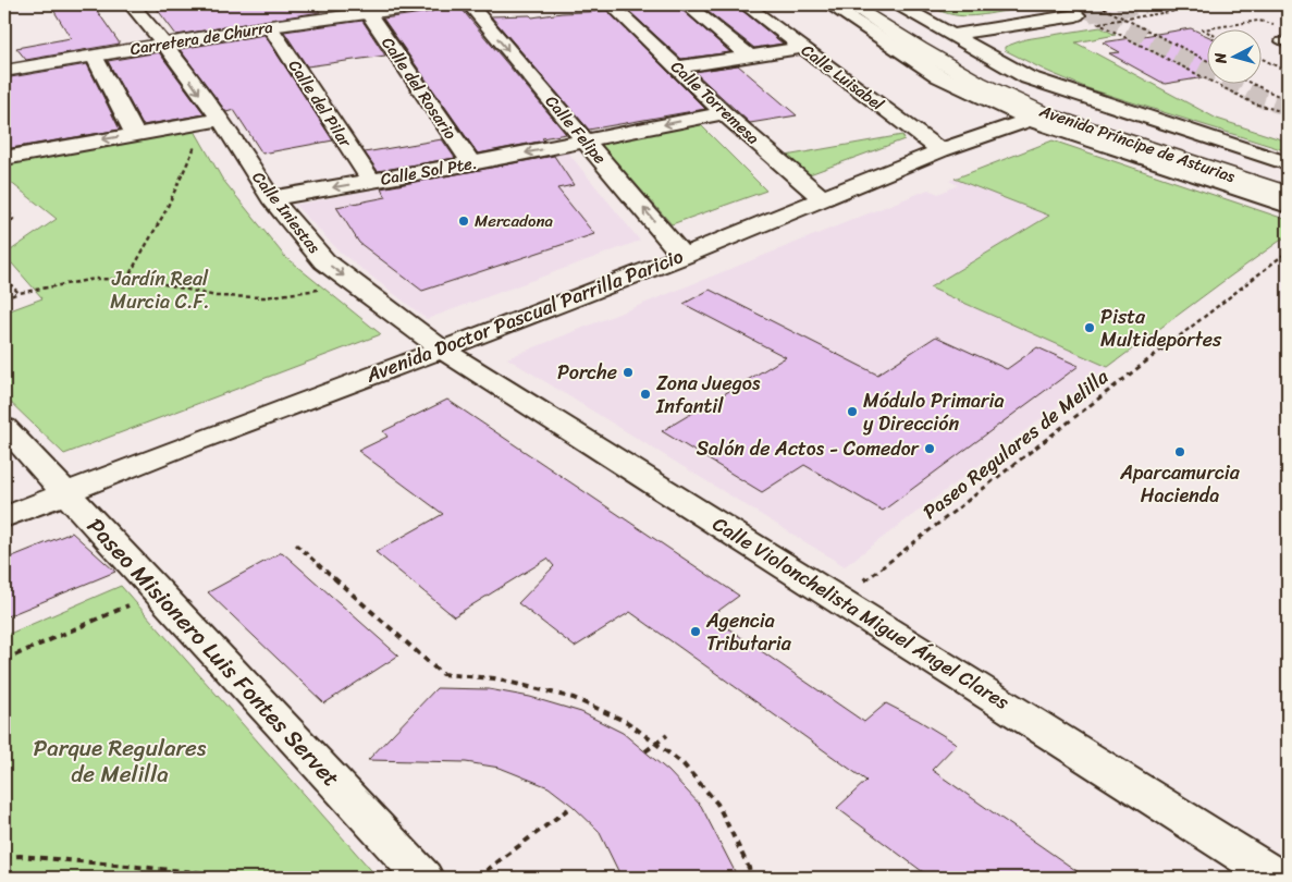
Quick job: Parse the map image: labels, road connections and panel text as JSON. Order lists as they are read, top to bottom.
{
  "streets": {
    "main road": ["Carretera de Churra", "Avenida Príncipe de Asturias"],
    "street": [
      "Calle Luisabel",
      "Calle del Rosario",
      "Calle Torremesa",
      "Calle del Pilar",
      "Calle Felipe",
      "Calle Sol Pte.",
      "Calle Iniestas",
      "Avenida Doctor Pascual Parrilla Paricio",
      "Calle Violonchelista Miguel Ángel Clares",
      "Paseo Misionero Luis Fontes Servet"
    ],
    "path": ["Paseo Regulares de Melilla"]
  },
  "crossings": [
    ["Carretera de Churra", "Calle del Rosario"],
    ["Carretera de Churra", "Calle del Pilar"],
    ["Carretera de Churra", "Calle Iniestas"],
    ["Calle Luisabel", "Avenida Doctor Pascual Parrilla Paricio"],
    ["Calle del Rosario", "Calle Sol Pte."],
    ["Calle Torremesa", "Calle Sol Pte."],
    ["Calle Torremesa", "Avenida Doctor Pascual Parrilla Paricio"],
    ["Calle del Pilar", "Calle Sol Pte."],
    ["Calle Felipe", "Calle Sol Pte."],
    ["Calle Felipe", "Avenida Doctor Pascual Parrilla Paricio"],
    ["Avenida Príncipe de Asturias", "Avenida Doctor Pascual Parrilla Paricio"],
    ["Calle Sol Pte.", "Calle Iniestas"],
    ["Calle Iniestas", "Avenida Doctor Pascual Parrilla Paricio"],
    ["Calle Iniestas", "Calle Violonchelista Miguel Ángel Clares"],
    ["Avenida Doctor Pascual Parrilla Paricio", "Calle Violonchelista Miguel Ángel Clares"],
    ["Avenida Doctor Pascual Parrilla Paricio", "Paseo Misionero Luis Fontes Servet"],
    ["Paseo Regulares de Melilla", "Calle Violonchelista Miguel Ángel Clares"]
  ],
  "one_way": ["Calle Sol Pte.", "Calle Iniestas"],
  "parks": ["Jardín Real Murcia C.F.", "Parque Regulares de Melilla"],
  "places": [
    "Mercadona",
    "Pista Multideportes",
    "Porche",
    "Zona Juegos Infantil",
    "Módulo Primaria y Dirección",
    "Salón de Actos - Comedor",
    "Aparcamurcia Hacienda",
    "Agencia Tributaria"
  ],
  "north": "left"
}
